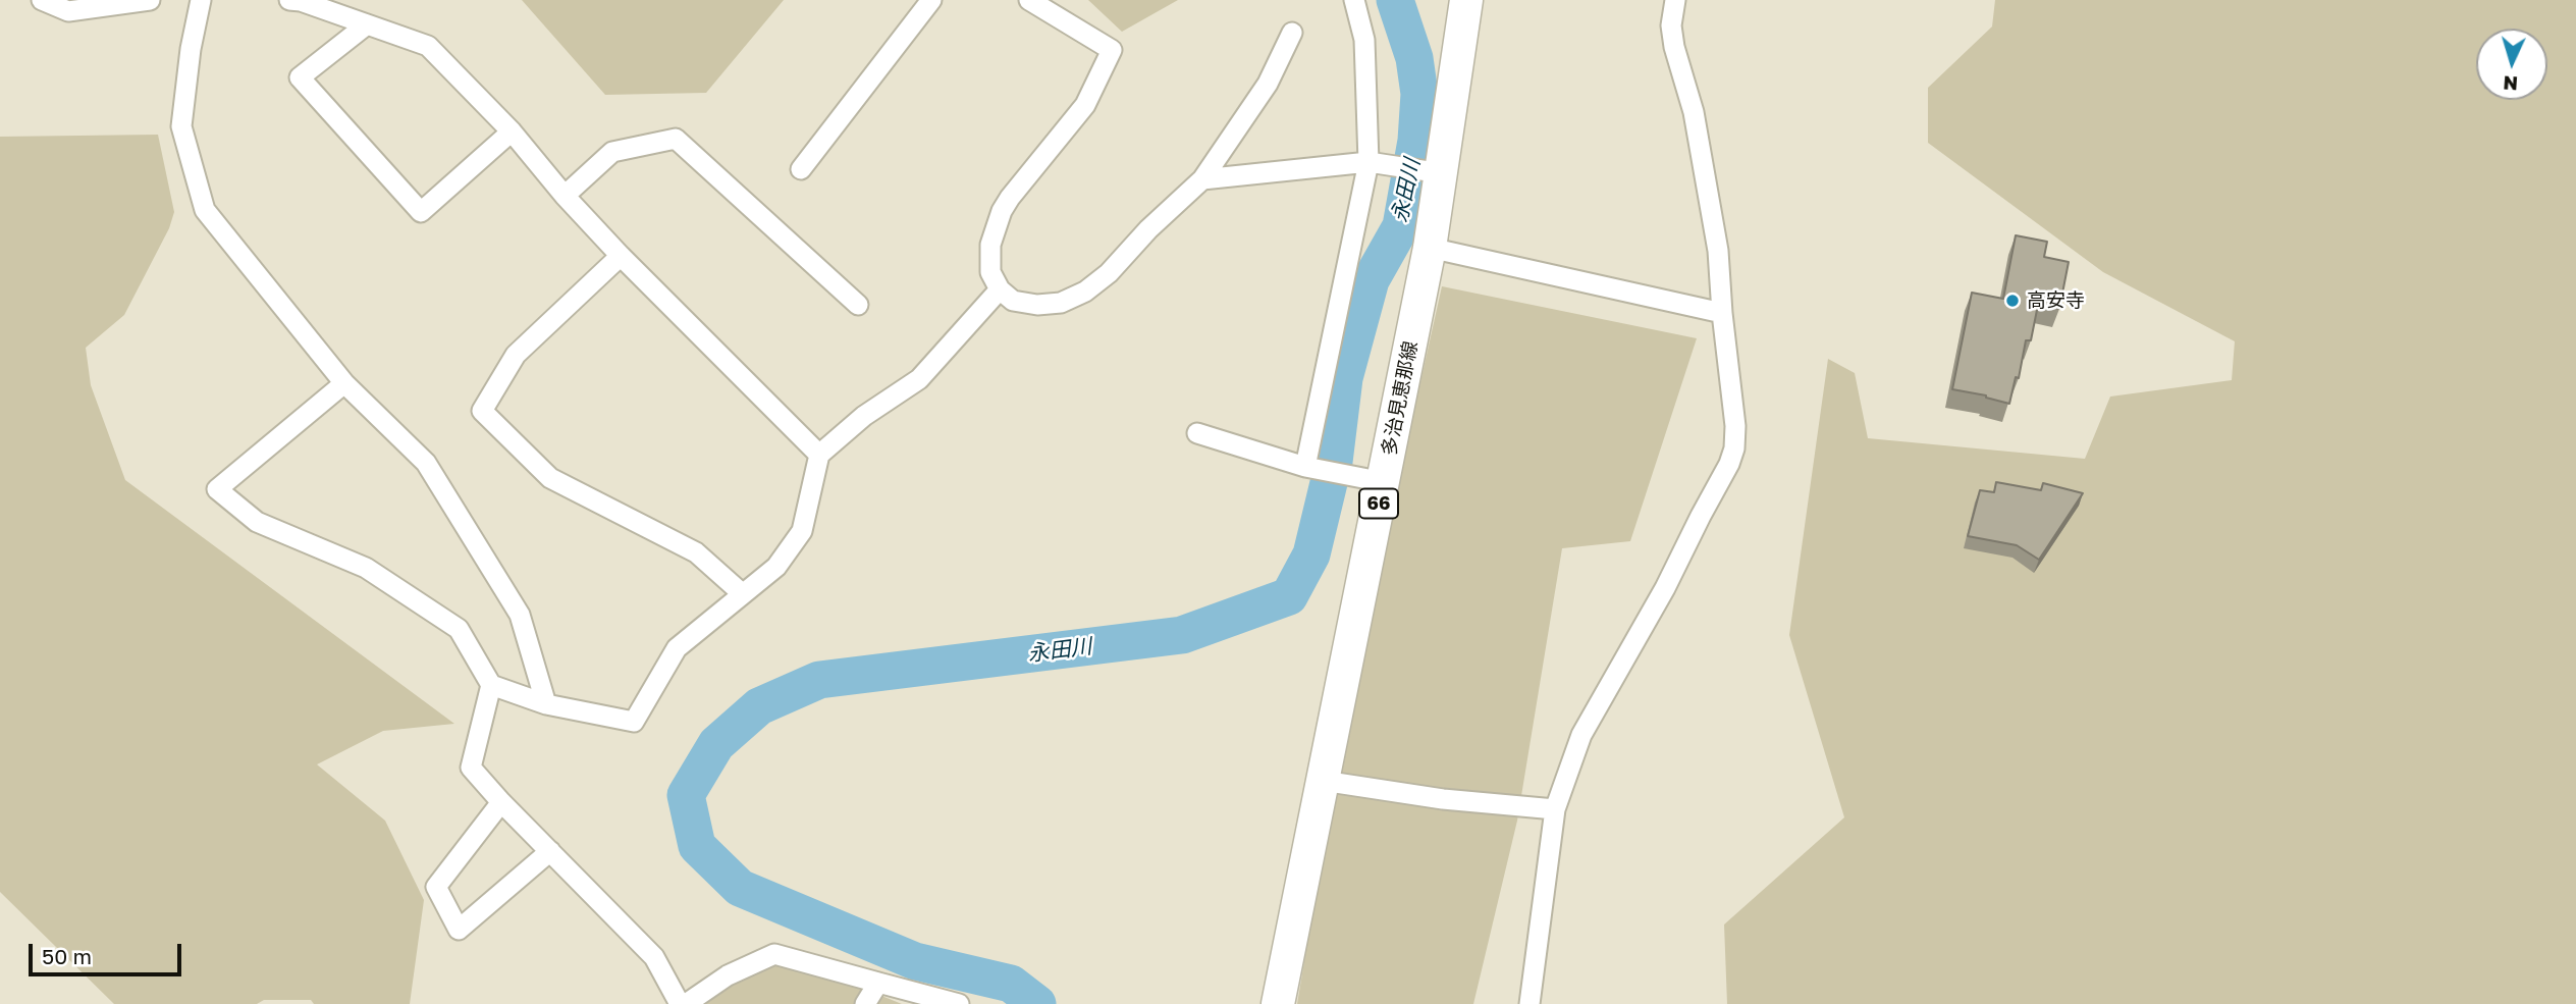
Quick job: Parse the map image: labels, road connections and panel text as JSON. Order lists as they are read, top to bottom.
{
  "streets": {
    "main road": ["多治見恵那線", "66"]
  },
  "water": ["永田川"],
  "places": ["高安寺"],
  "scale_bar": "50 m",
  "north": "bottom"
}
